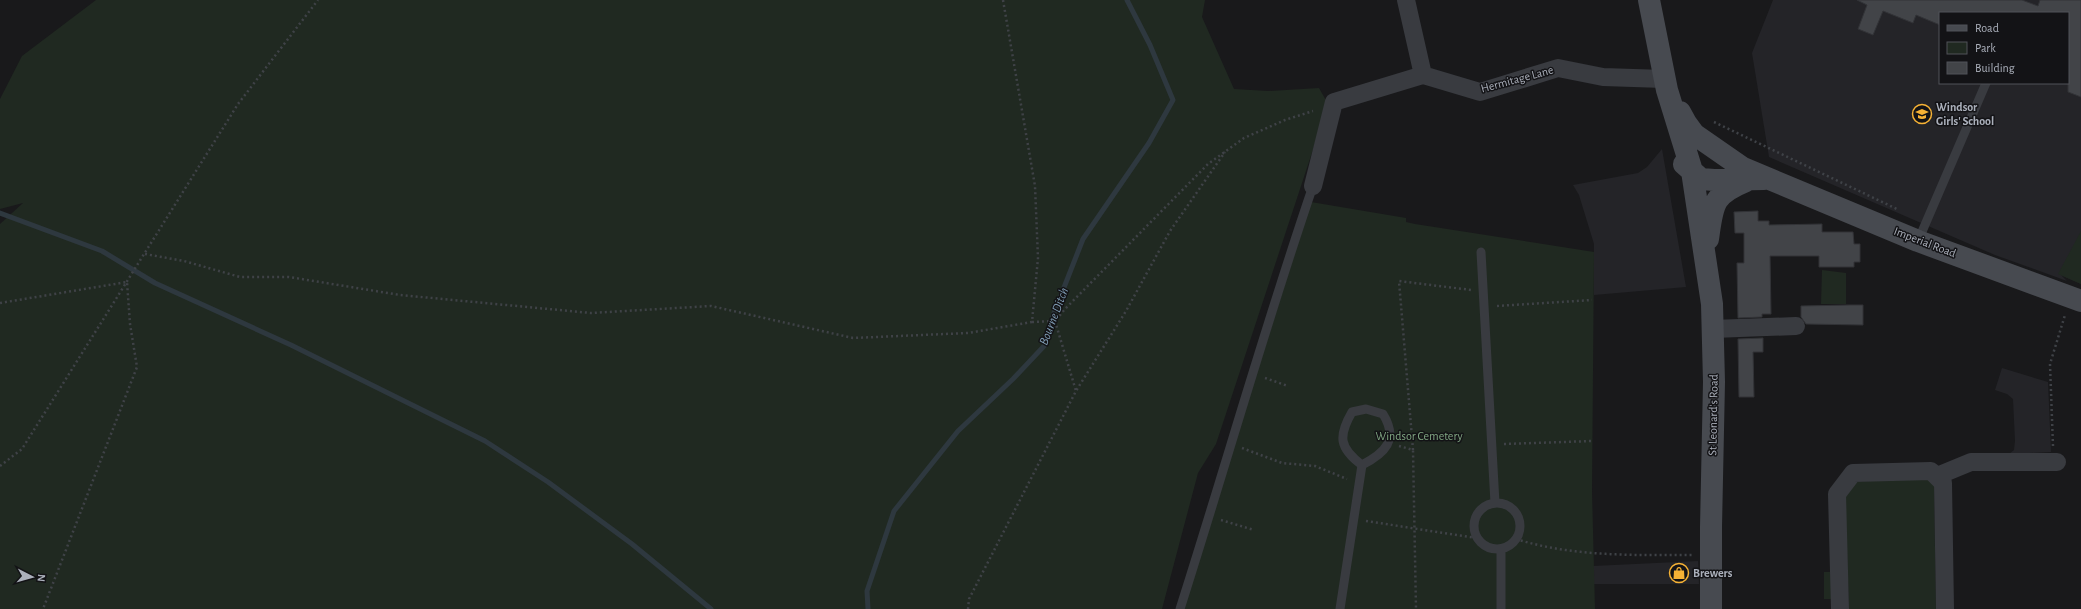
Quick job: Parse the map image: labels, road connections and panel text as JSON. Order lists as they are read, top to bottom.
{
  "streets": {
    "main road": ["Imperial Road", "St Leonard's Road"],
    "street": ["Hermitage Lane"]
  },
  "crossings": [
    ["Hermitage Lane", "Imperial Road"],
    ["Hermitage Lane", "St Leonard's Road"],
    ["Imperial Road", "St Leonard's Road"]
  ],
  "water": ["Bourne Ditch"],
  "parks": ["Windsor Cemetery"],
  "places": {
    "school or university": ["Windsor Girls' School"],
    "shop": ["Brewers"]
  },
  "legend": ["Road", "Park", "Building"],
  "north": "right"
}
